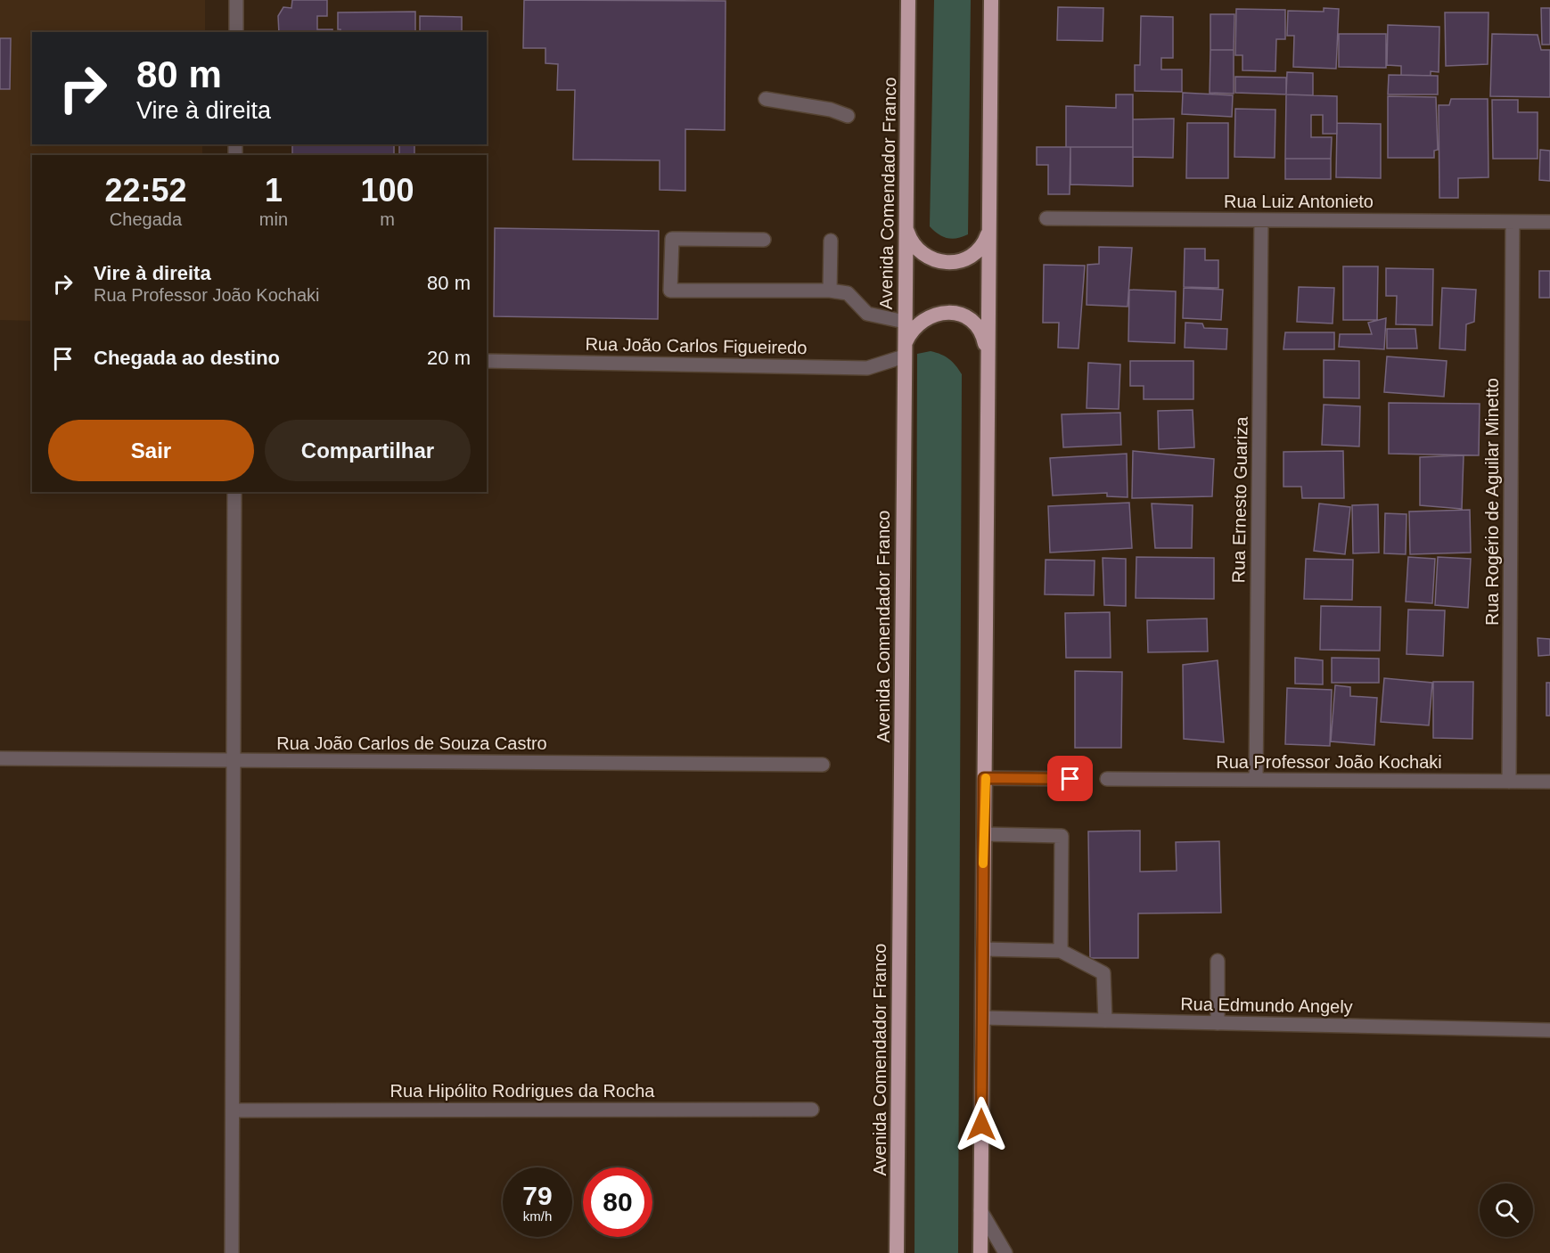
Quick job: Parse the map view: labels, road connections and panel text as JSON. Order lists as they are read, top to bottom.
{
  "streets": {
    "highway": ["Avenida Comendador Franco"],
    "street": [
      "Rua Luiz Antonieto",
      "Rua João Carlos Figueiredo",
      "Rua Ernesto Guariza",
      "Rua Rogério de Aguilar Minetto",
      "Rua João Carlos de Souza Castro",
      "Rua Professor João Kochaki",
      "Rua Edmundo Angely",
      "Rua Hipólito Rodrigues da Rocha"
    ]
  },
  "crossings": [
    ["Avenida Comendador Franco", "Rua João Carlos Figueiredo"],
    ["Rua Luiz Antonieto", "Rua Ernesto Guariza"],
    ["Rua Luiz Antonieto", "Rua Rogério de Aguilar Minetto"],
    ["Rua Ernesto Guariza", "Rua Professor João Kochaki"],
    ["Rua Rogério de Aguilar Minetto", "Rua Professor João Kochaki"]
  ],
  "page": {
    "turn": ["80 m", "Vire à direita"],
    "eta": [
      "22:52",
      "Chegada",
      "1",
      "min",
      "100",
      "m"
    ],
    "list": [
      {
        "name": "Vire à direita",
        "note": "Rua Professor João Kochaki",
        "value": "80 m"
      },
      {
        "name": "Chegada ao destino",
        "value": "20 m"
      }
    ],
    "buttons": ["Sair", "Compartilhar"],
    "speed": "79 km/h",
    "limit": "80"
  }
}
